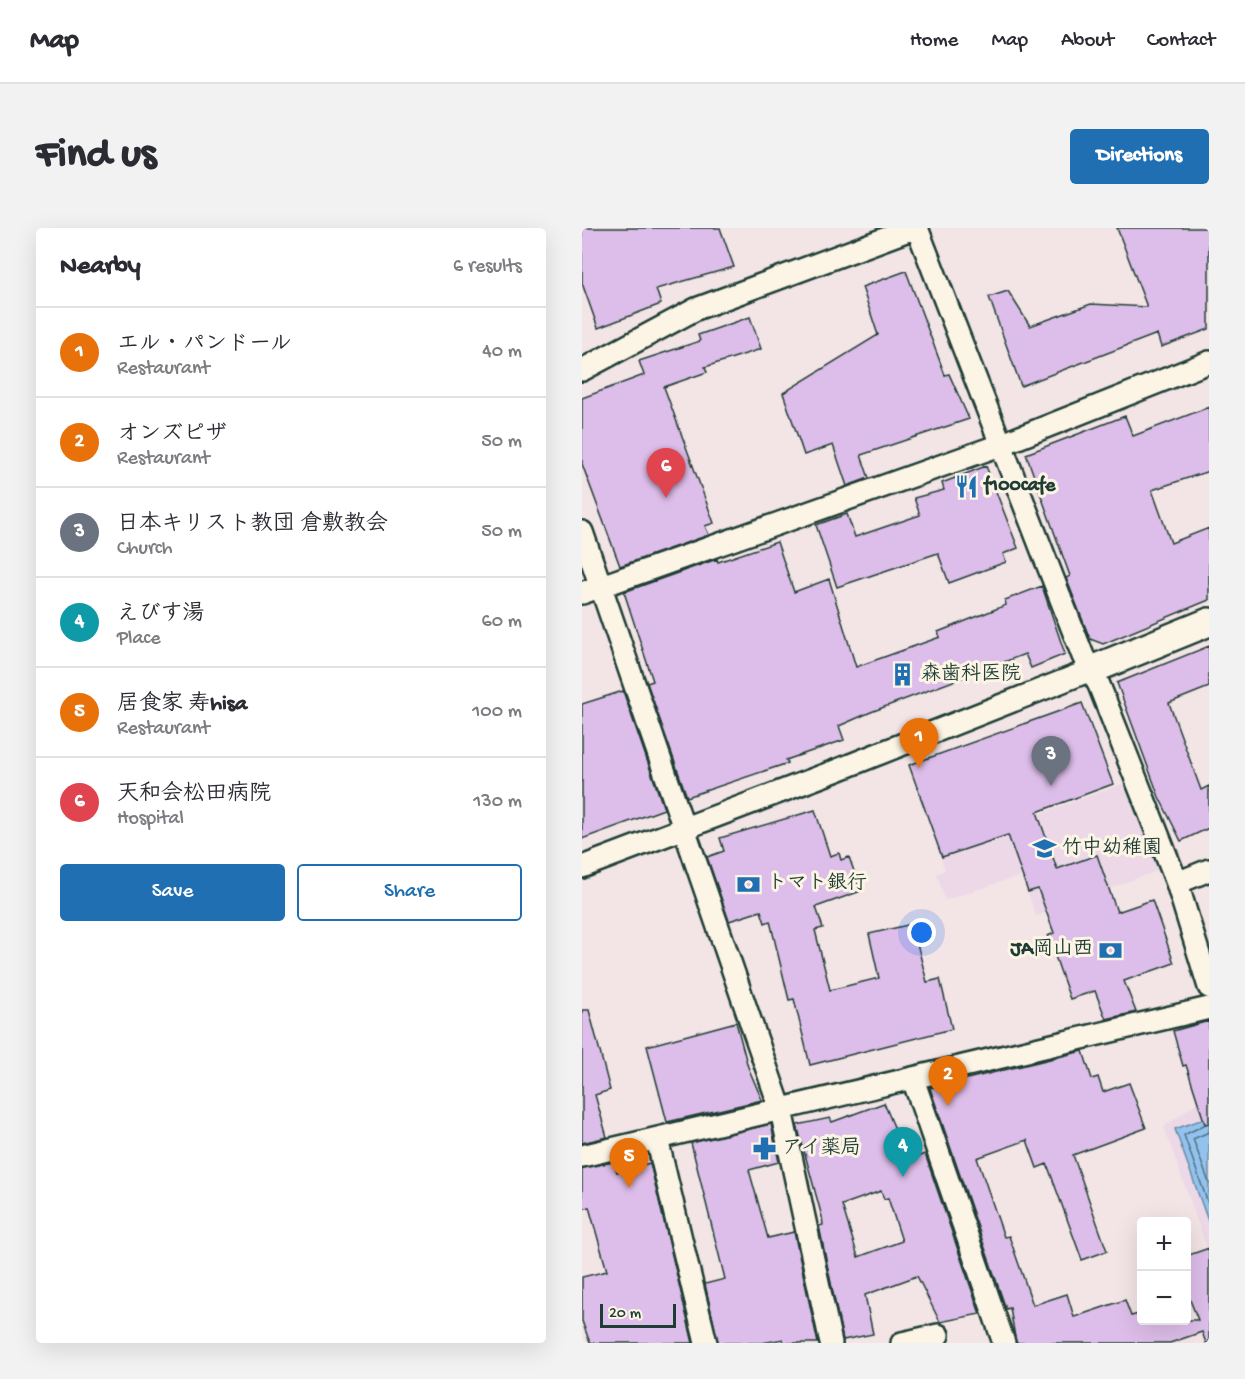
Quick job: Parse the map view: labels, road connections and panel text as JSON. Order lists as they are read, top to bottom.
{
  "places": {
    "restaurant": ["f100cafe"],
    "building": ["森歯科医院"],
    "school or university": ["竹中幼稚園"],
    "bank": ["トマト銀行", "JA岡山西"],
    "pharmacy": ["アイ薬局"]
  },
  "scale_bar": "20 m",
  "page": {
    "header": "Map",
    "nav": [
      "Home",
      "Map",
      "About",
      "Contact"
    ],
    "buttons": [
      "Directions",
      ["Save", "Share"]
    ],
    "title": "Find us",
    "heading": ["Nearby", "6 results"],
    "list": [
      {
        "mark": "1",
        "name": "エル・パンドール",
        "note": "Restaurant",
        "value": "40 m"
      },
      {
        "mark": "2",
        "name": "オンズピザ",
        "note": "Restaurant",
        "value": "50 m"
      },
      {
        "mark": "3",
        "name": "日本キリスト教団 倉敷教会",
        "note": "Church",
        "value": "50 m"
      },
      {
        "mark": "4",
        "name": "えびす湯",
        "note": "Place",
        "value": "60 m"
      },
      {
        "mark": "5",
        "name": "居食家 寿hisa",
        "note": "Restaurant",
        "value": "100 m"
      },
      {
        "mark": "6",
        "name": "天和会松田病院",
        "note": "Hospital",
        "value": "130 m"
      }
    ],
    "pins": [
      "6",
      "1",
      "3",
      "2",
      "4",
      "5"
    ],
    "map_buttons": ["+", "−"],
    "scale": "20 m"
  }
}
